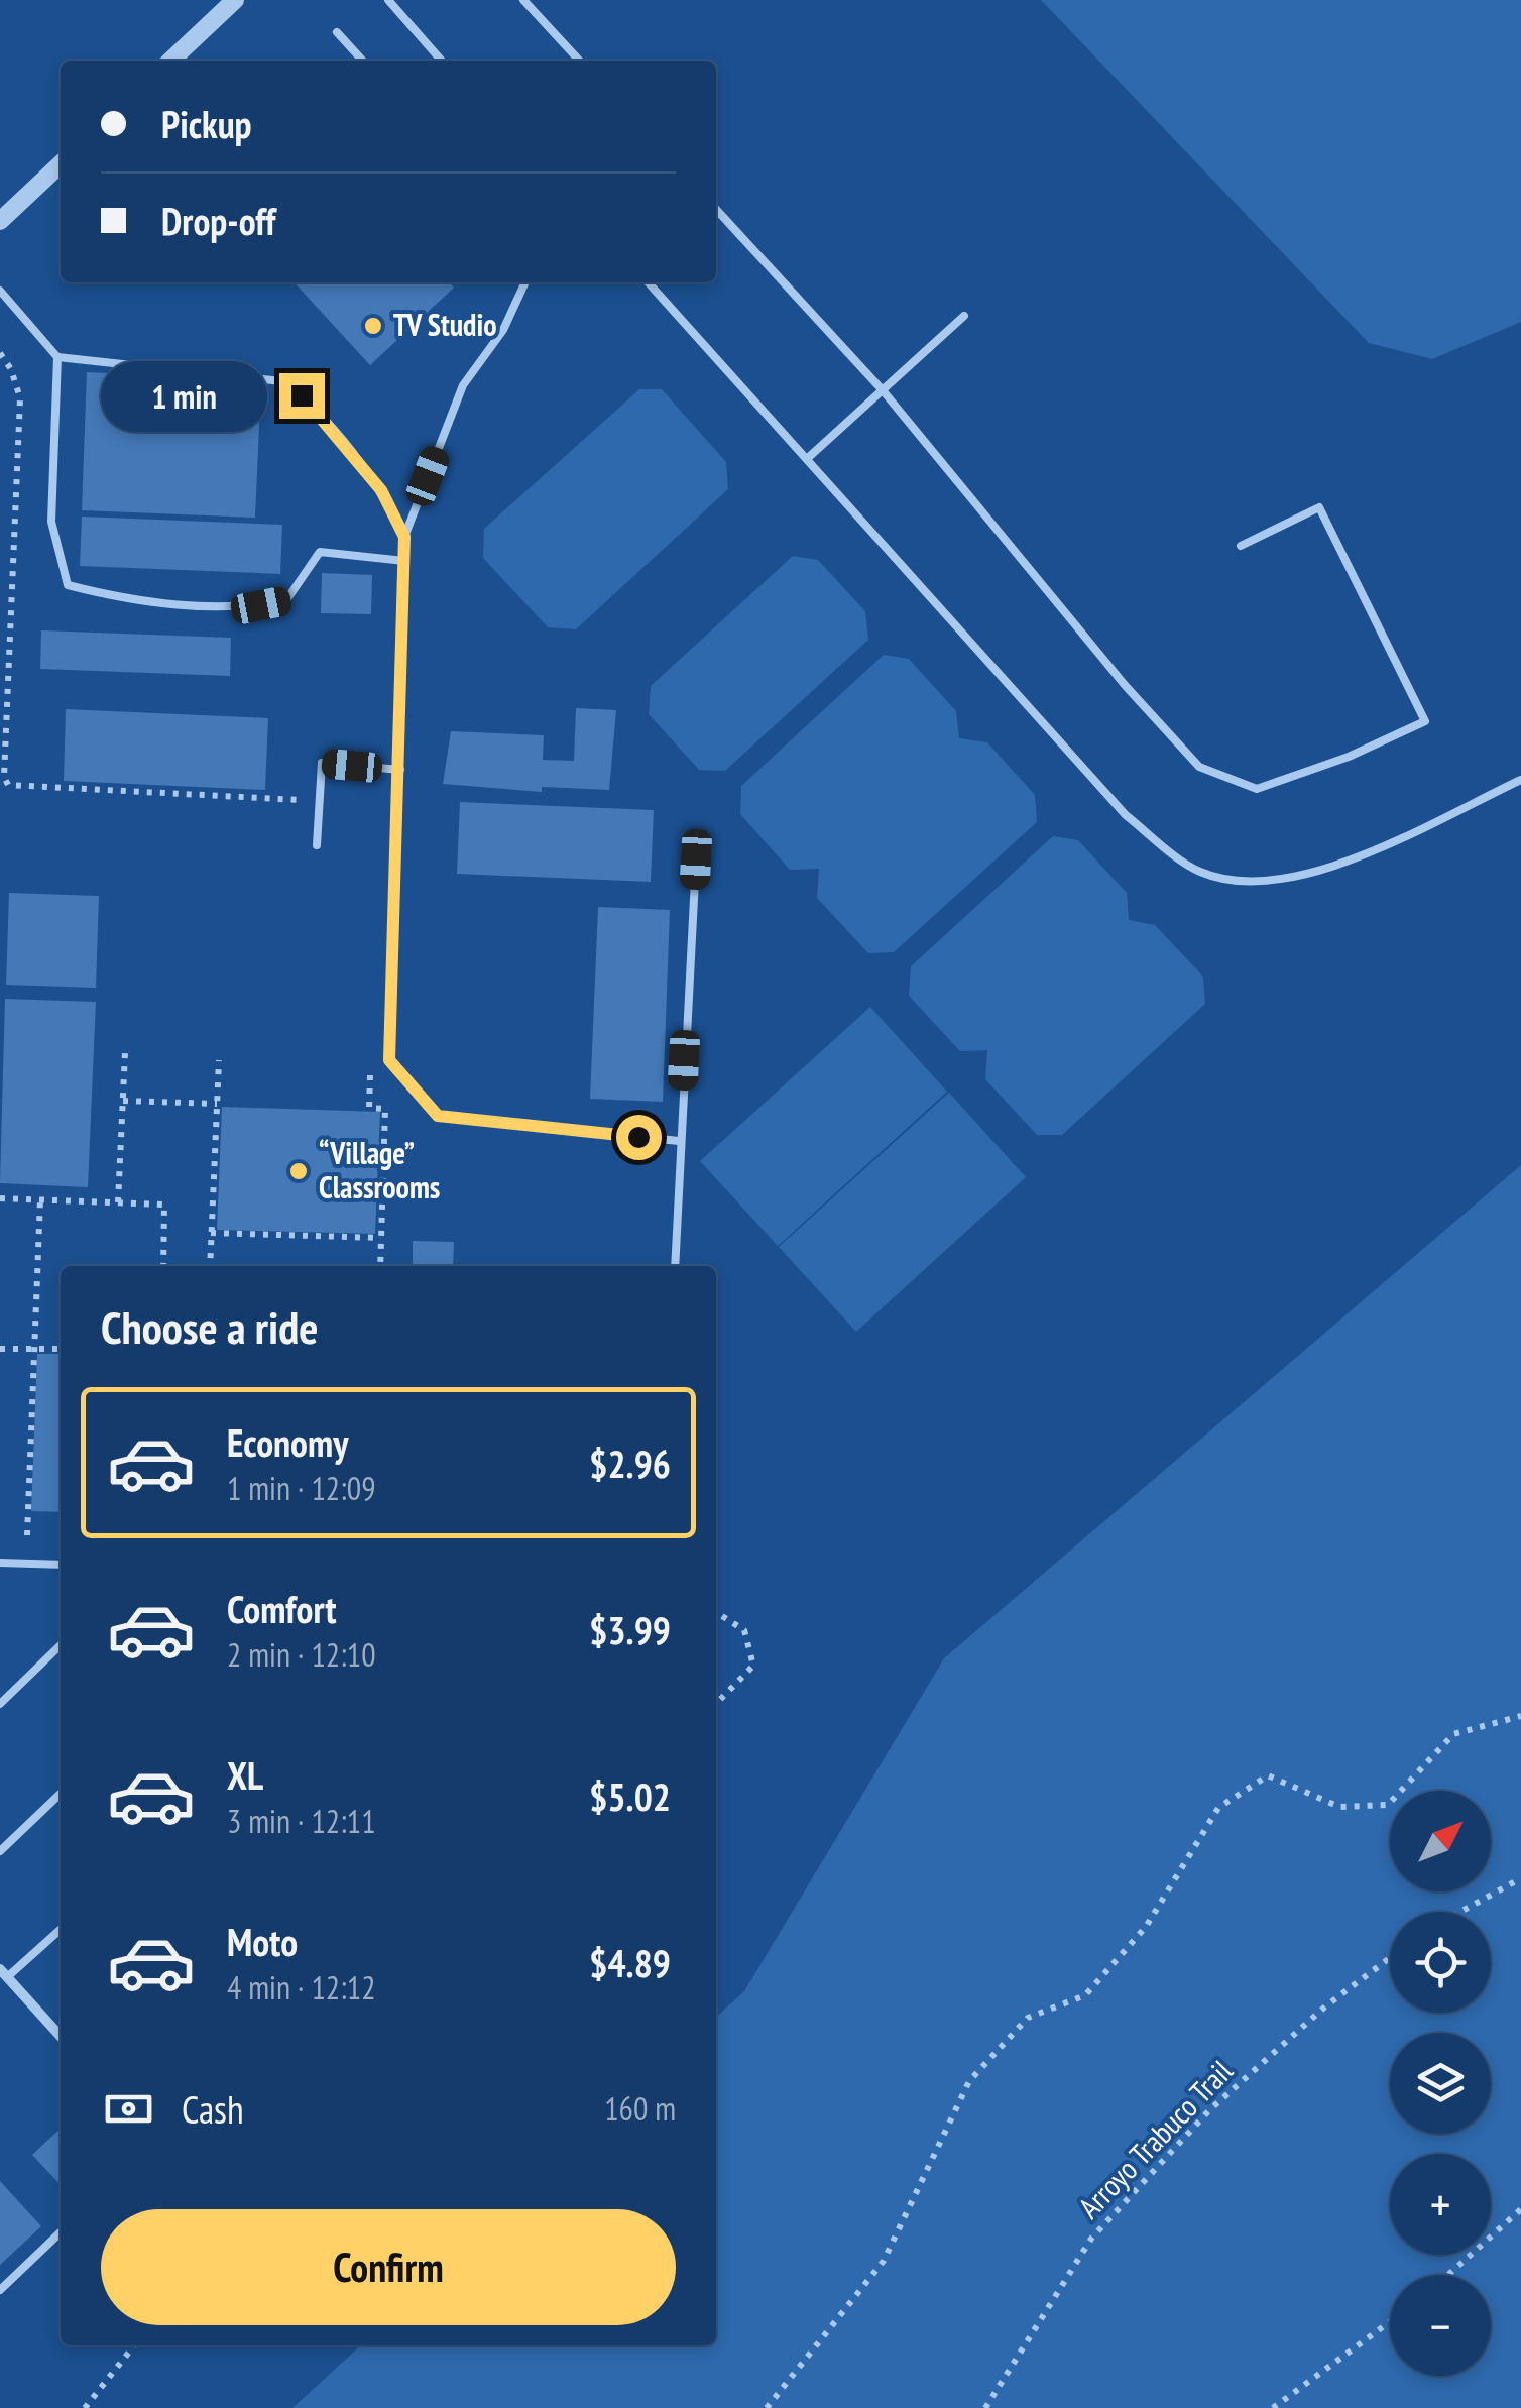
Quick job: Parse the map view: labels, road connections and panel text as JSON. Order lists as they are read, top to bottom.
{
  "streets": {
    "path": ["Arroyo Trabuco Trail"]
  },
  "places": ["TV Studio", "“Village” Classrooms"],
  "north": "top right",
  "page": {
    "banner": ["Pickup", "Drop-off"],
    "bubble": "1 min",
    "heading": "Choose a ride",
    "list": [
      {
        "name": "Economy",
        "note": "1 min · 12:09",
        "value": "$2.96"
      },
      {
        "name": "Comfort",
        "note": "2 min · 12:10",
        "value": "$3.99"
      },
      {
        "name": "XL",
        "note": "3 min · 12:11",
        "value": "$5.02"
      },
      {
        "name": "Moto",
        "note": "4 min · 12:12",
        "value": "$4.89"
      }
    ],
    "map_buttons": ["+", "−"],
    "pay": ["Cash", "160 m"],
    "buttons": "Confirm"
  }
}
